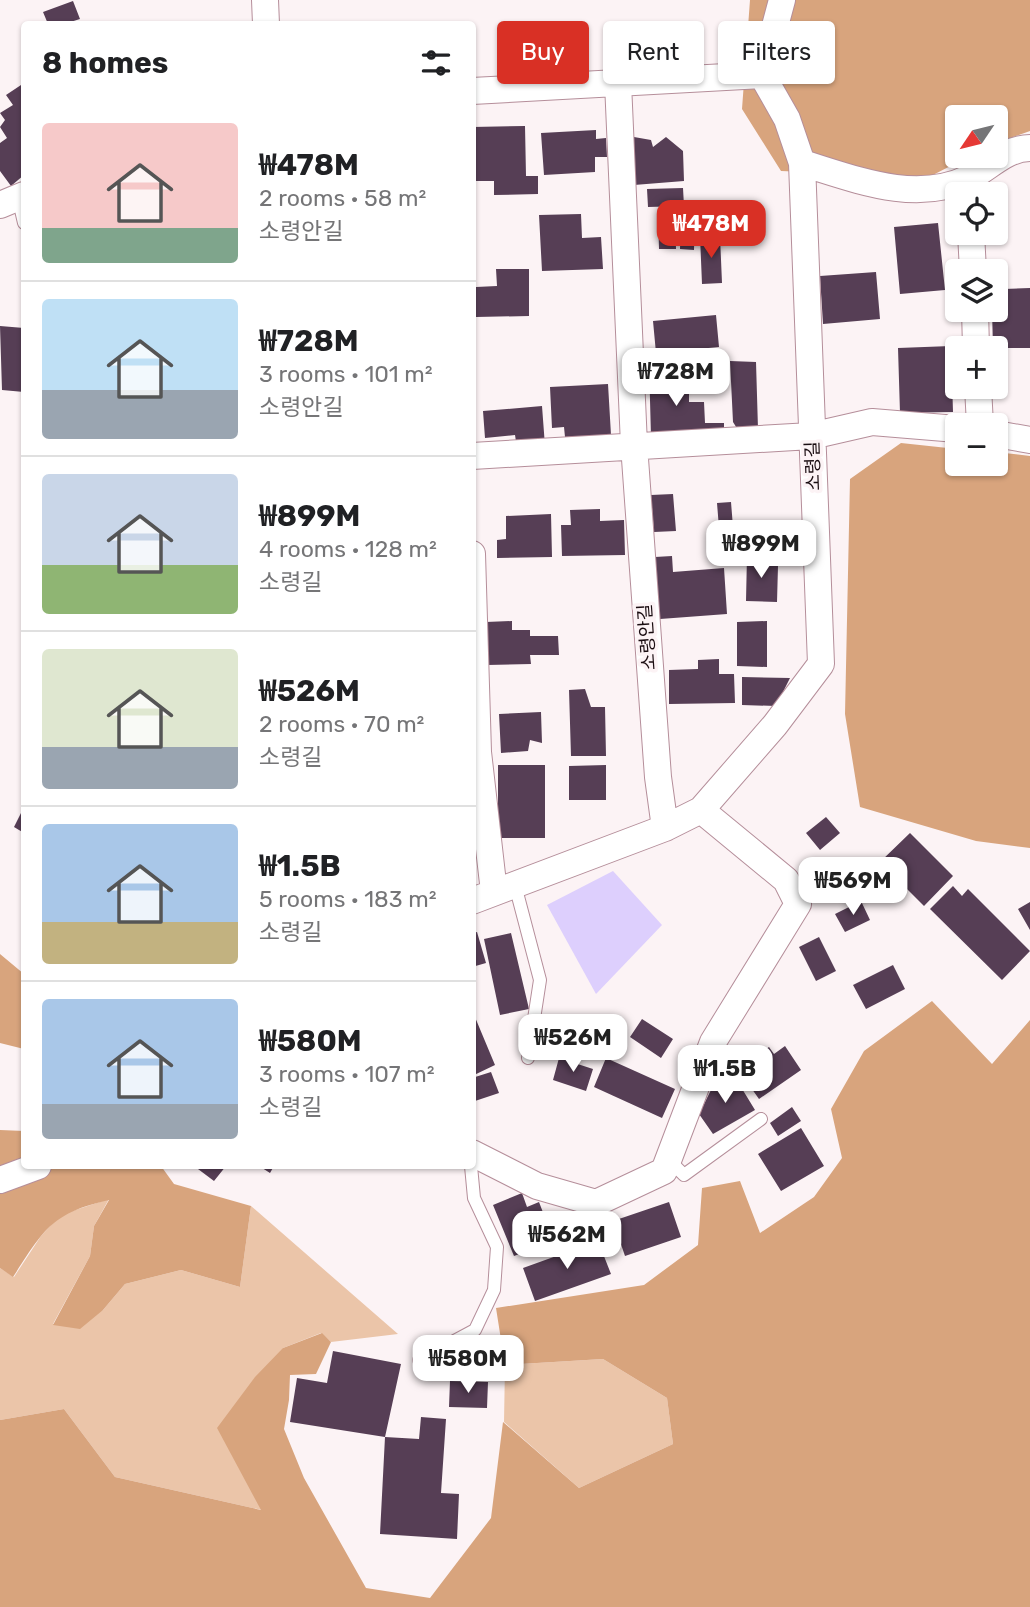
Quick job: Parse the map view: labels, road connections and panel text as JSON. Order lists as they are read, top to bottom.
{
  "streets": {
    "street": ["소령길", "소령안길"]
  },
  "crossings": [
    ["소령길", "소령안길"]
  ],
  "north": "bottom left",
  "page": {
    "chip": ["Buy", "Rent", "Filters"],
    "heading": "8 homes",
    "map_buttons": ["+", "−"],
    "list": [
      {
        "name": "₩478M",
        "note": "2 rooms · 58 m² · 소령안길"
      },
      {
        "name": "₩728M",
        "note": "3 rooms · 101 m² · 소령안길"
      },
      {
        "name": "₩899M",
        "note": "4 rooms · 128 m² · 소령길"
      },
      {
        "name": "₩526M",
        "note": "2 rooms · 70 m² · 소령길"
      },
      {
        "name": "₩1.5B",
        "note": "5 rooms · 183 m² · 소령길"
      },
      {
        "name": "₩580M",
        "note": "3 rooms · 107 m² · 소령길"
      }
    ],
    "price": [
      "₩478M",
      "₩728M",
      "₩899M",
      "₩569M",
      "₩526M",
      "₩1.5B",
      "₩562M",
      "₩580M"
    ]
  }
}
